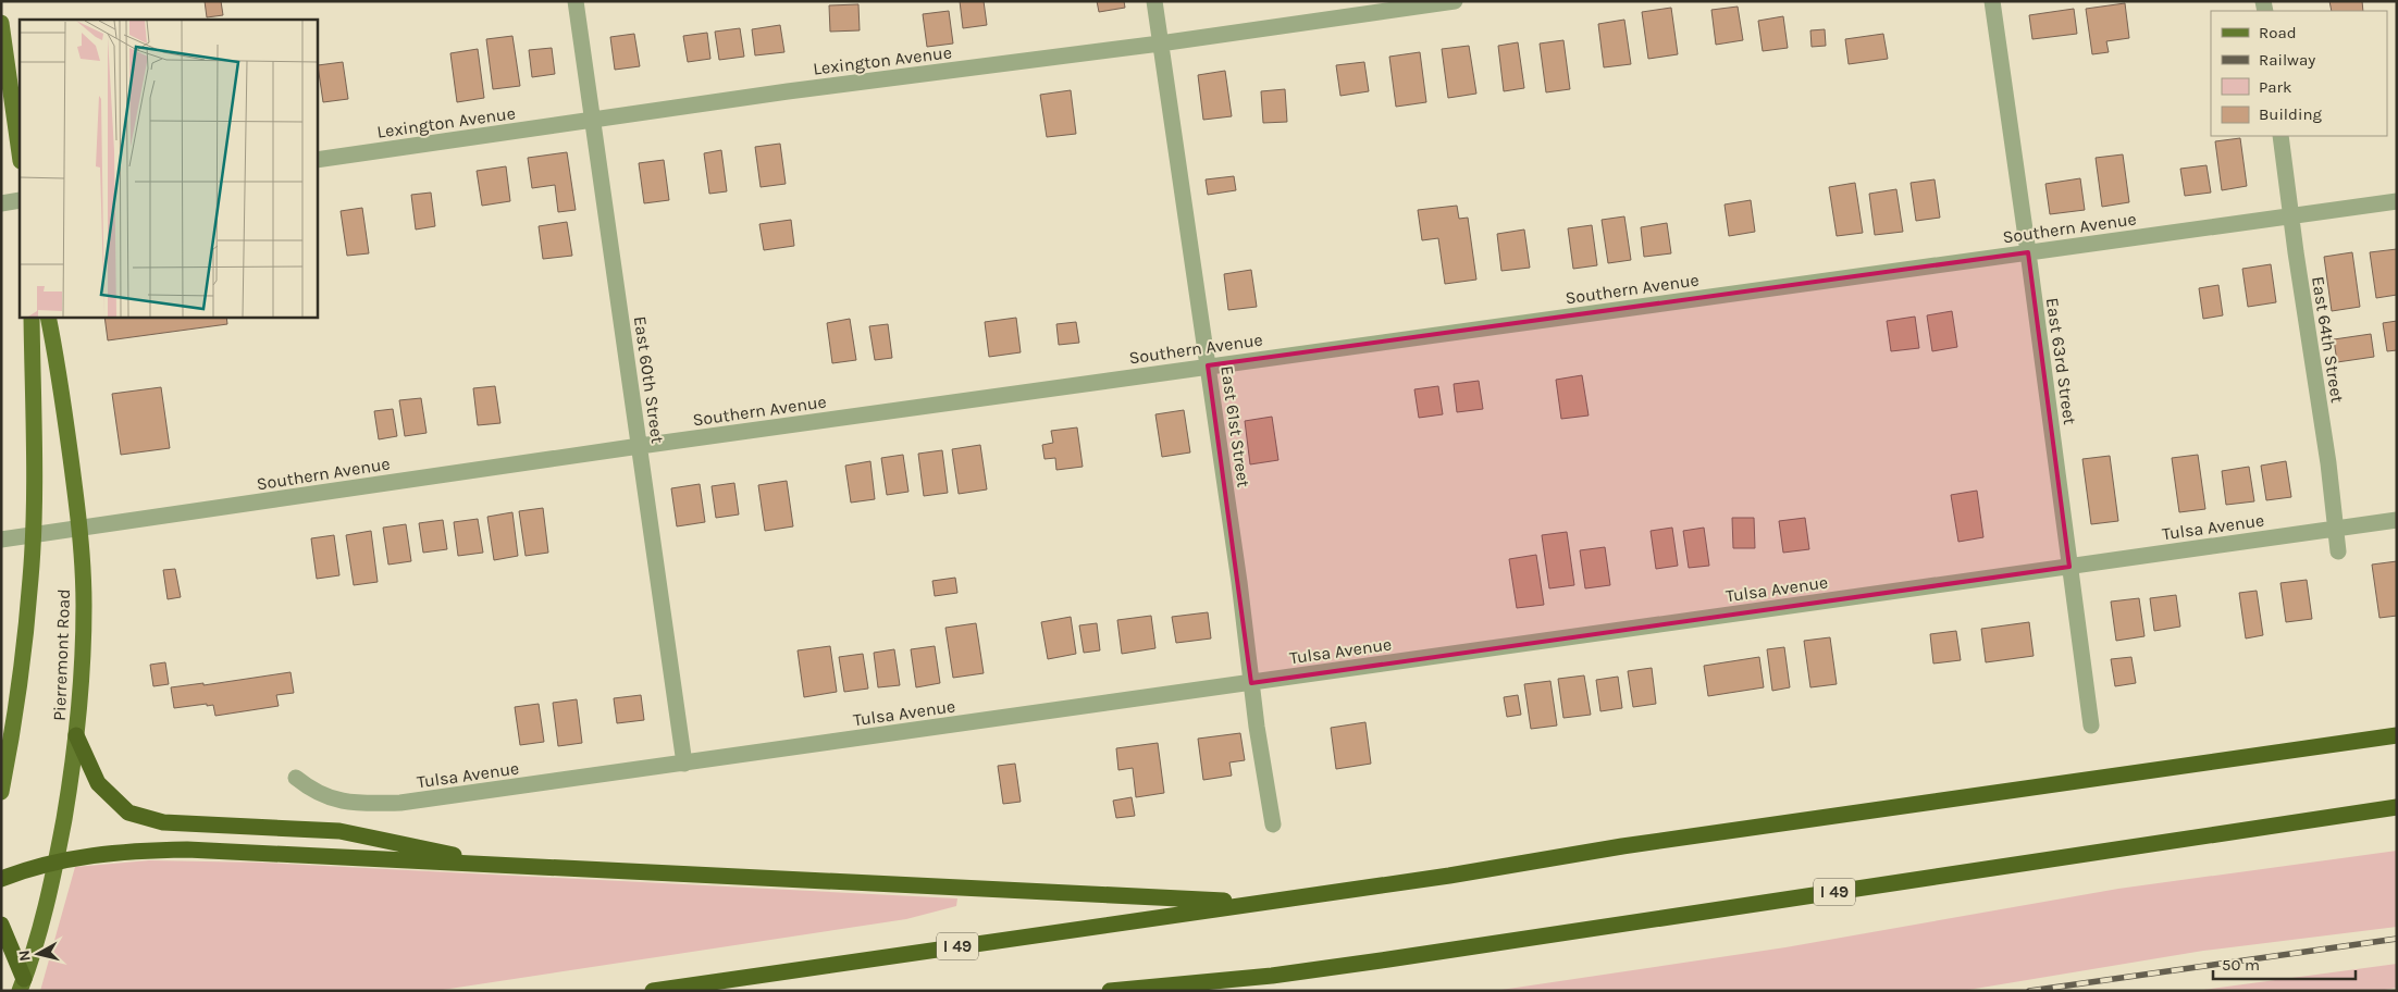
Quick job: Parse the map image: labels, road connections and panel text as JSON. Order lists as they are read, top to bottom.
{
  "streets": {
    "highway": ["I 49"],
    "main road": ["Pierremont Road"],
    "street": [
      "Lexington Avenue",
      "Southern Avenue",
      "East 64th Street",
      "East 63rd Street",
      "East 60th Street",
      "East 61st Street",
      "Tulsa Avenue"
    ]
  },
  "crossings": [
    ["Lexington Avenue", "East 60th Street"],
    ["Lexington Avenue", "East 61st Street"],
    ["Southern Avenue", "East 64th Street"],
    ["Southern Avenue", "East 63rd Street"],
    ["Southern Avenue", "East 60th Street"],
    ["Southern Avenue", "East 61st Street"],
    ["Southern Avenue", "Pierremont Road"],
    ["East 64th Street", "Tulsa Avenue"],
    ["East 63rd Street", "Tulsa Avenue"],
    ["East 60th Street", "Tulsa Avenue"],
    ["East 61st Street", "Tulsa Avenue"]
  ],
  "legend": [
    "Road",
    "Railway",
    "Park",
    "Building"
  ],
  "scale_bar": "50 m",
  "north": "left"
}
